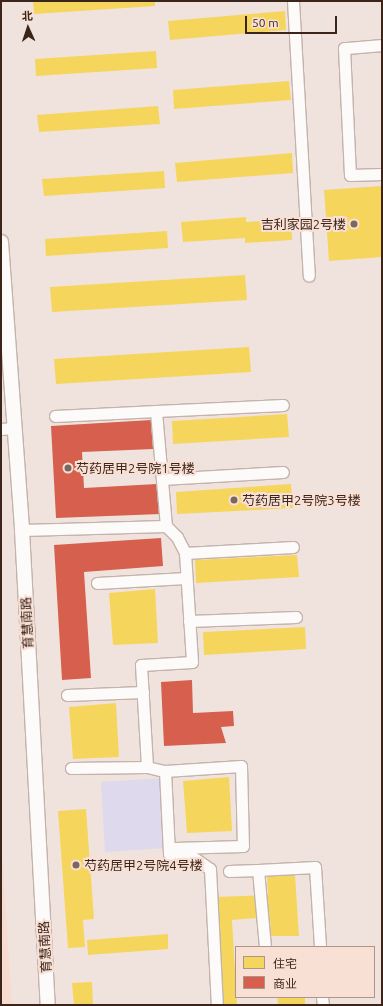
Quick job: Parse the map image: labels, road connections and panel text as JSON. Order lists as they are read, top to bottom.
{
  "streets": {
    "street": ["育慧南路"]
  },
  "places": [
    "吉利家园2号楼",
    "芍药居甲2号院1号楼",
    "芍药居甲2号院3号楼",
    "芍药居甲2号院4号楼"
  ],
  "legend": ["住宅", "商业"],
  "scale_bar": "50 m",
  "north": "top"
}
